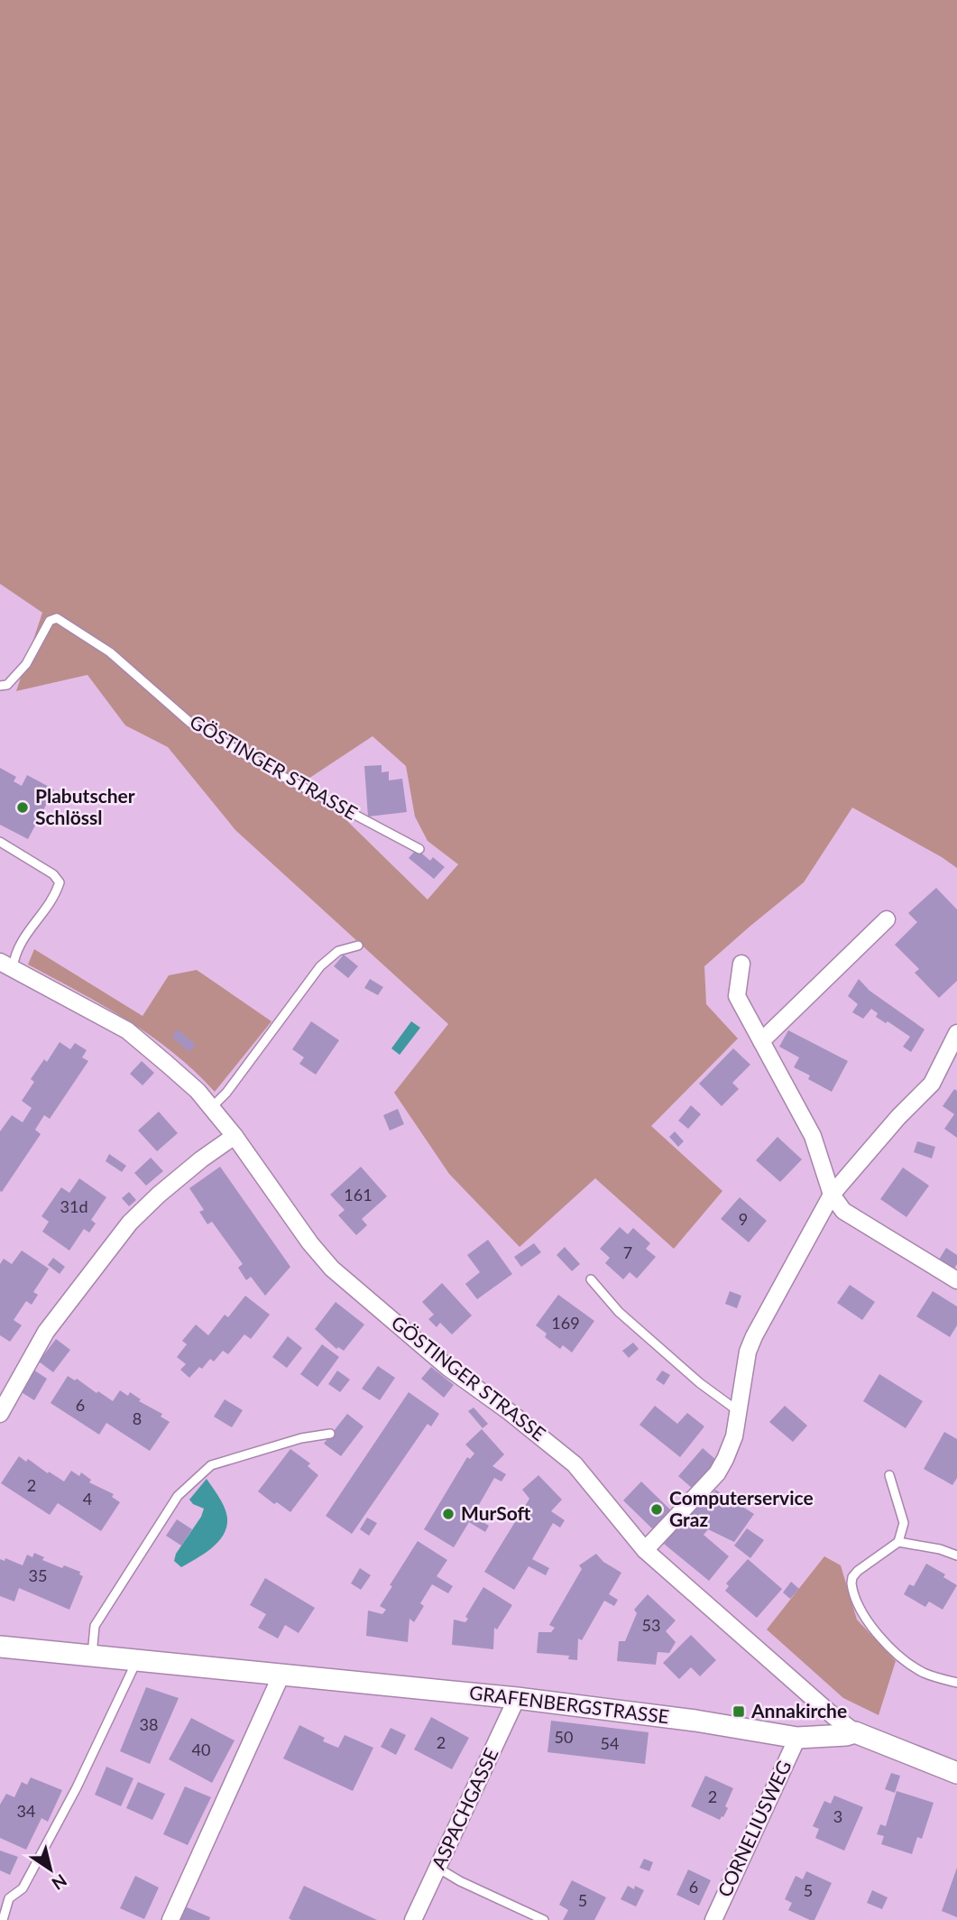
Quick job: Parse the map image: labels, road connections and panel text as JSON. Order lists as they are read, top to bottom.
{
  "streets": {
    "street": [
      "GÖSTINGER STRASSE",
      "GRAFENBERGSTRASSE",
      "ASPACHGASSE",
      "CORNELIUSWEG"
    ]
  },
  "crossings": [
    ["GÖSTINGER STRASSE", "GRAFENBERGSTRASSE"],
    ["GRAFENBERGSTRASSE", "ASPACHGASSE"],
    ["GRAFENBERGSTRASSE", "CORNELIUSWEG"]
  ],
  "places": {
    "other": ["Plabutscher Schlössl", "Computerservice Graz", "MurSoft"],
    "transit": ["Annakirche"]
  },
  "house_numbers": [
    "161",
    "31d",
    "9",
    "7",
    "169",
    "6",
    "8",
    "2",
    "4",
    "35",
    "53",
    "38",
    "50",
    "2",
    "54",
    "40",
    "2",
    "34",
    "3",
    "6",
    "5",
    "5"
  ],
  "north": "bottom right"
}
